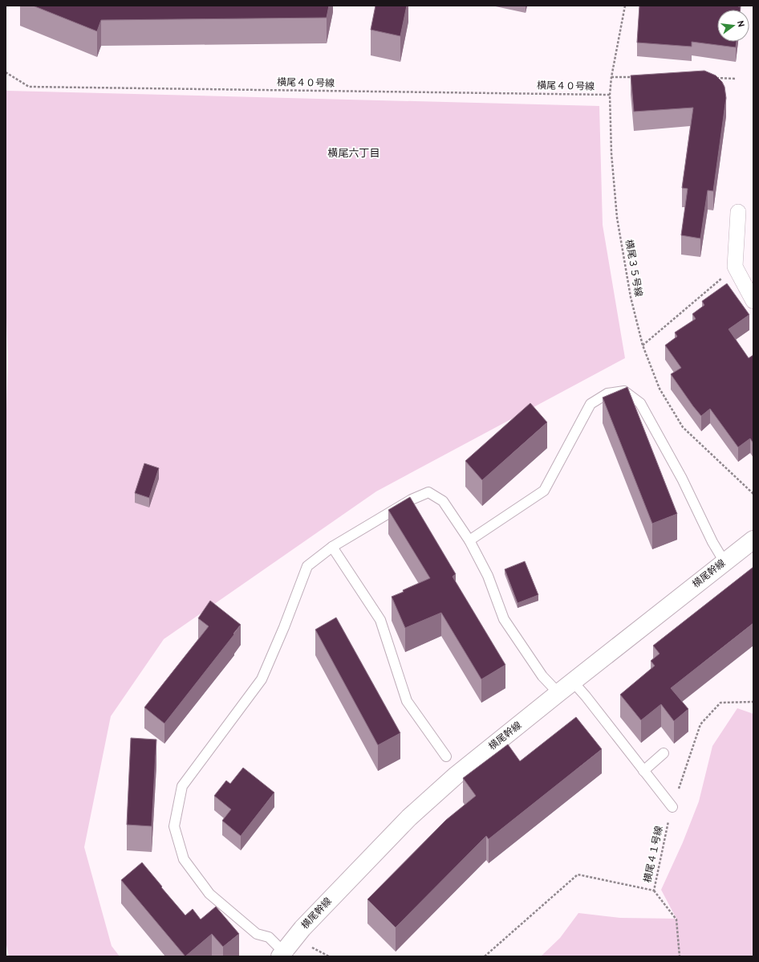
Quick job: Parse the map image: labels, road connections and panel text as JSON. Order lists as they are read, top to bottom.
{
  "streets": {
    "street": ["横尾幹線"],
    "path": ["横尾４０号線", "横尾３５号線", "横尾４１号線"]
  },
  "crossings": [
    ["横尾４０号線", "横尾３５号線"]
  ],
  "districts": ["横尾六丁目"],
  "north": "right"
}
